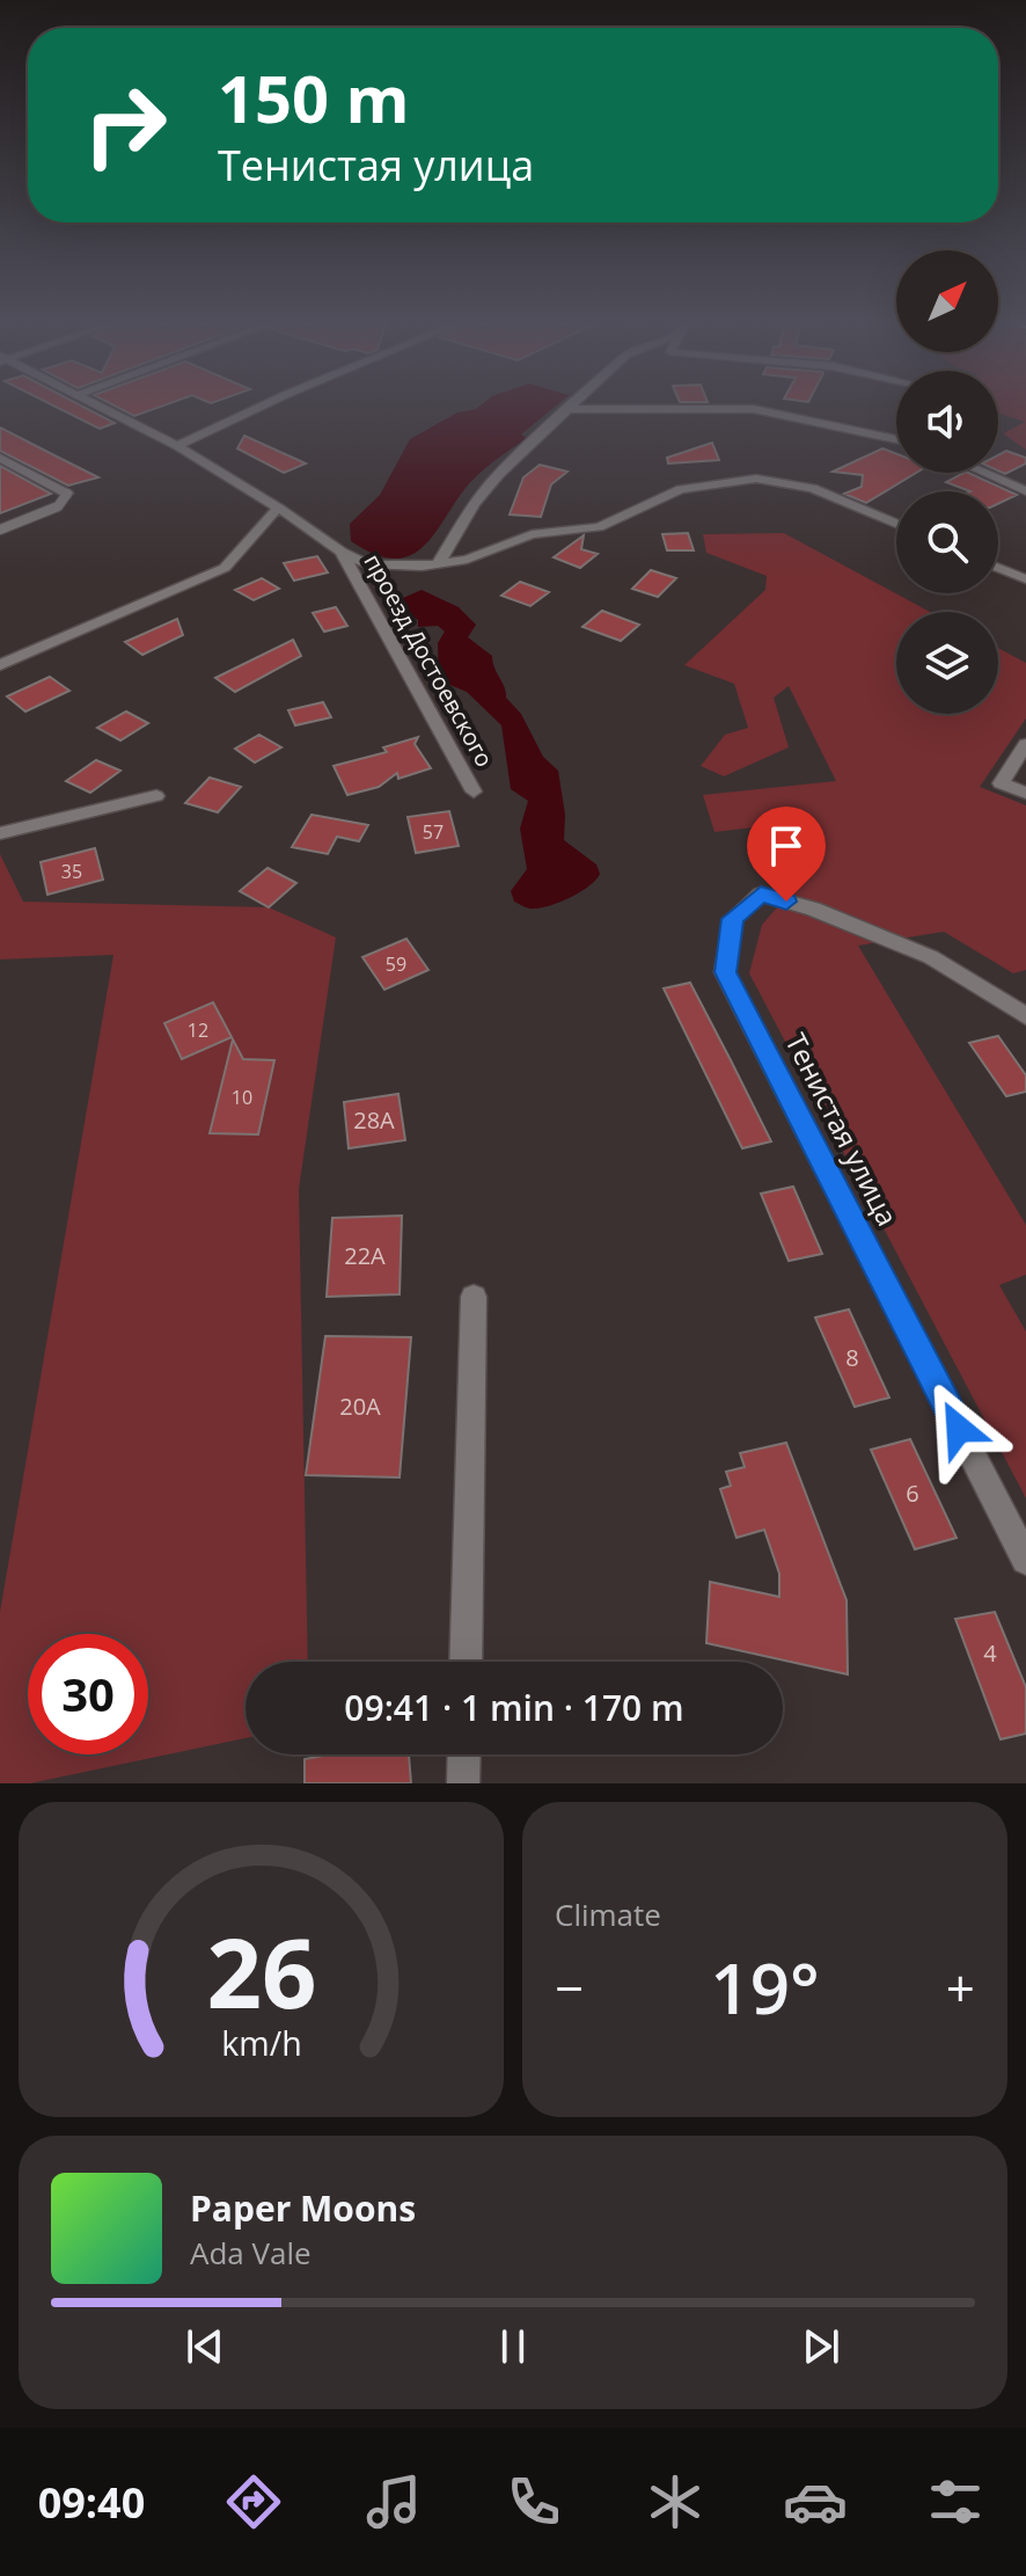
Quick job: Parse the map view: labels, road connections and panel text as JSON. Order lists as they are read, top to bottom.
{
  "streets": {
    "street": ["проезд Достоевского", "Тенистая улица"]
  },
  "house_numbers": [
    "57",
    "35",
    "59",
    "12",
    "10",
    "28А",
    "22А",
    "8",
    "20А",
    "6",
    "4"
  ],
  "north": "top right",
  "page": {
    "turn": ["150 m", "Тенистая улица"],
    "limit": "30",
    "trip": "09:41 · 1 min · 170 m",
    "tile": "Climate",
    "heat": ["−", "19°", "+"],
    "song": ["Paper Moons", "Ada Vale"],
    "tabs": "09:40",
    "gauge": ["26", "km/h"]
  }
}
